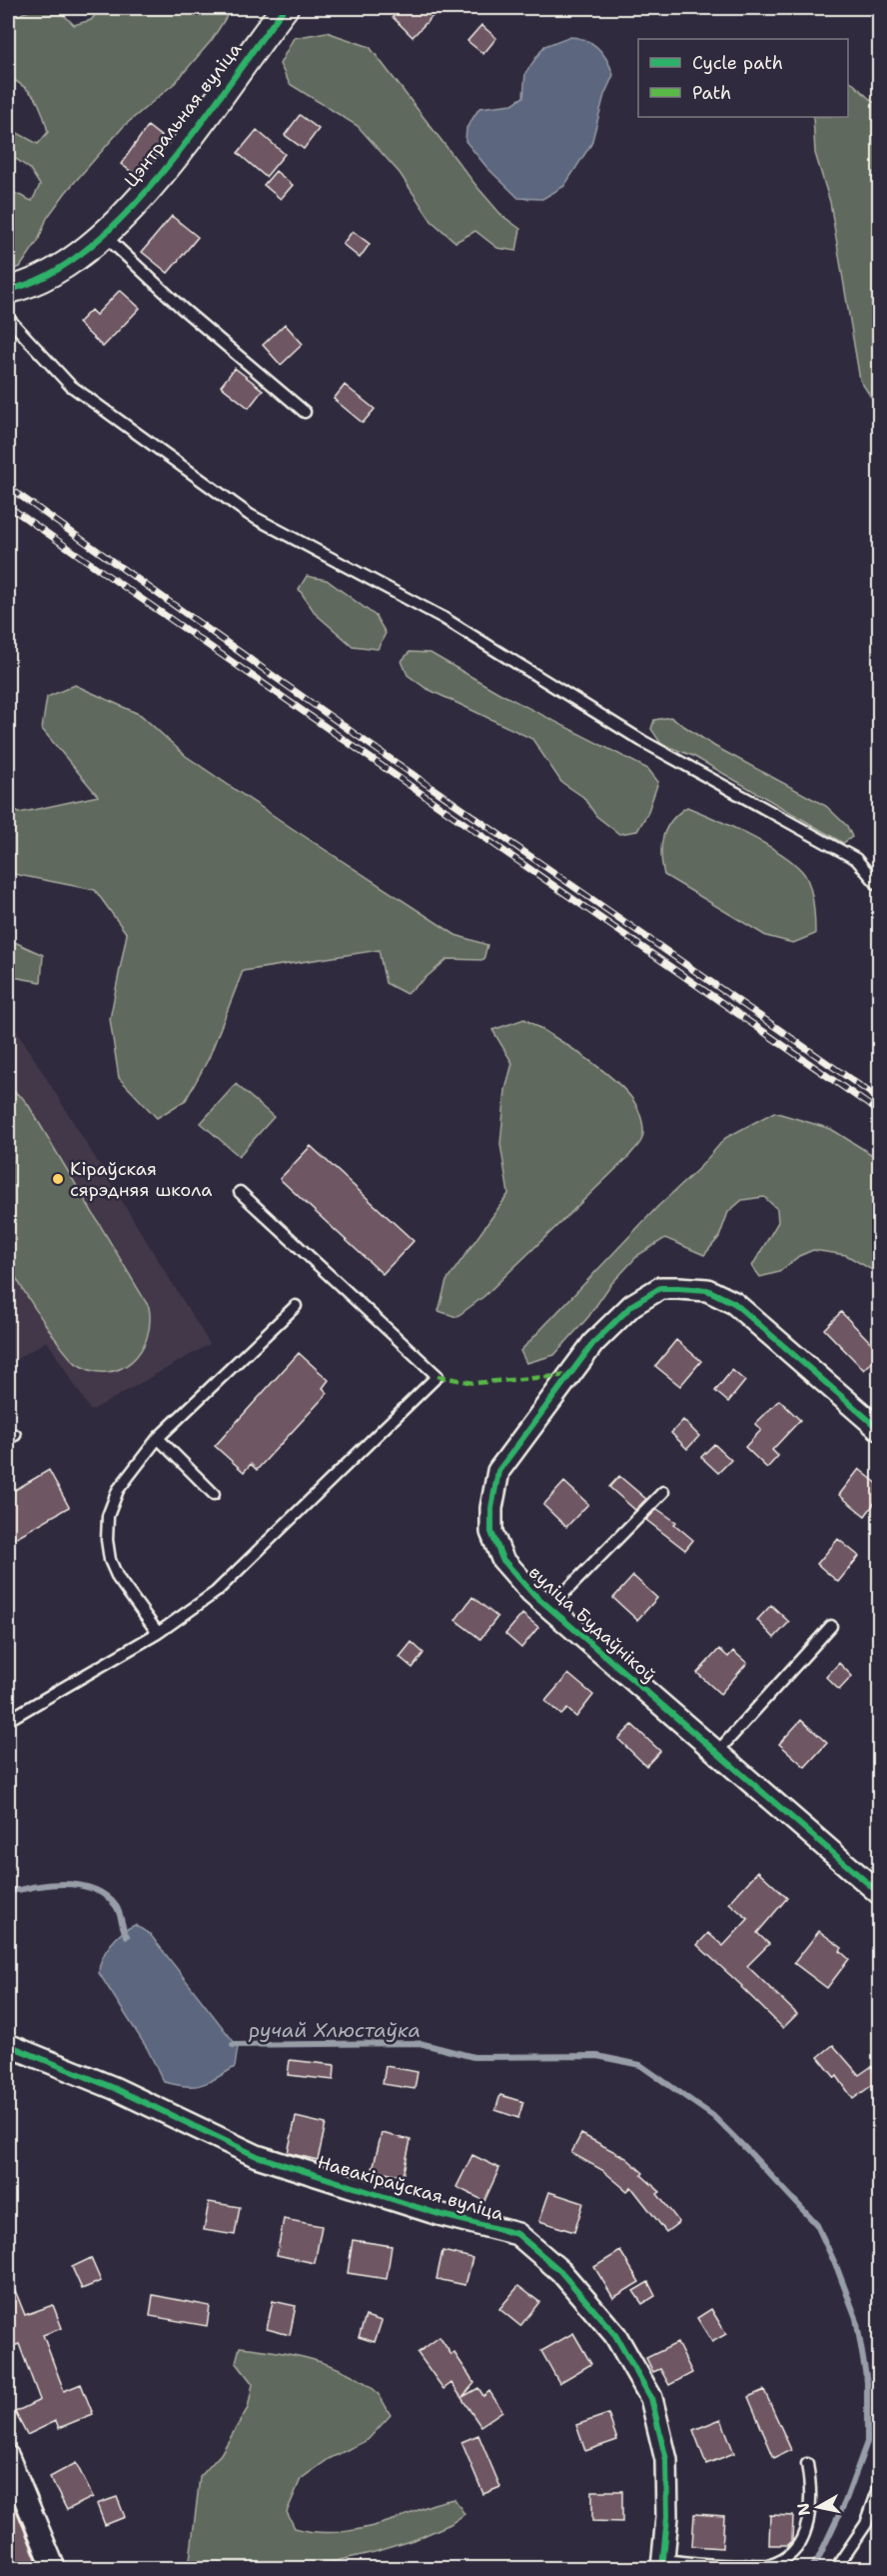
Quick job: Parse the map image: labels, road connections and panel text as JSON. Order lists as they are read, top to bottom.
{
  "streets": {
    "street": ["Цэнтральная вуліца", "вуліца Будаўнікоў", "Навакіраўская вуліца"]
  },
  "water": ["ручай Хлюстаўка"],
  "places": ["Кіраўская сярэдняя школа"],
  "legend": ["Cycle path", "Path"],
  "north": "left"
}
